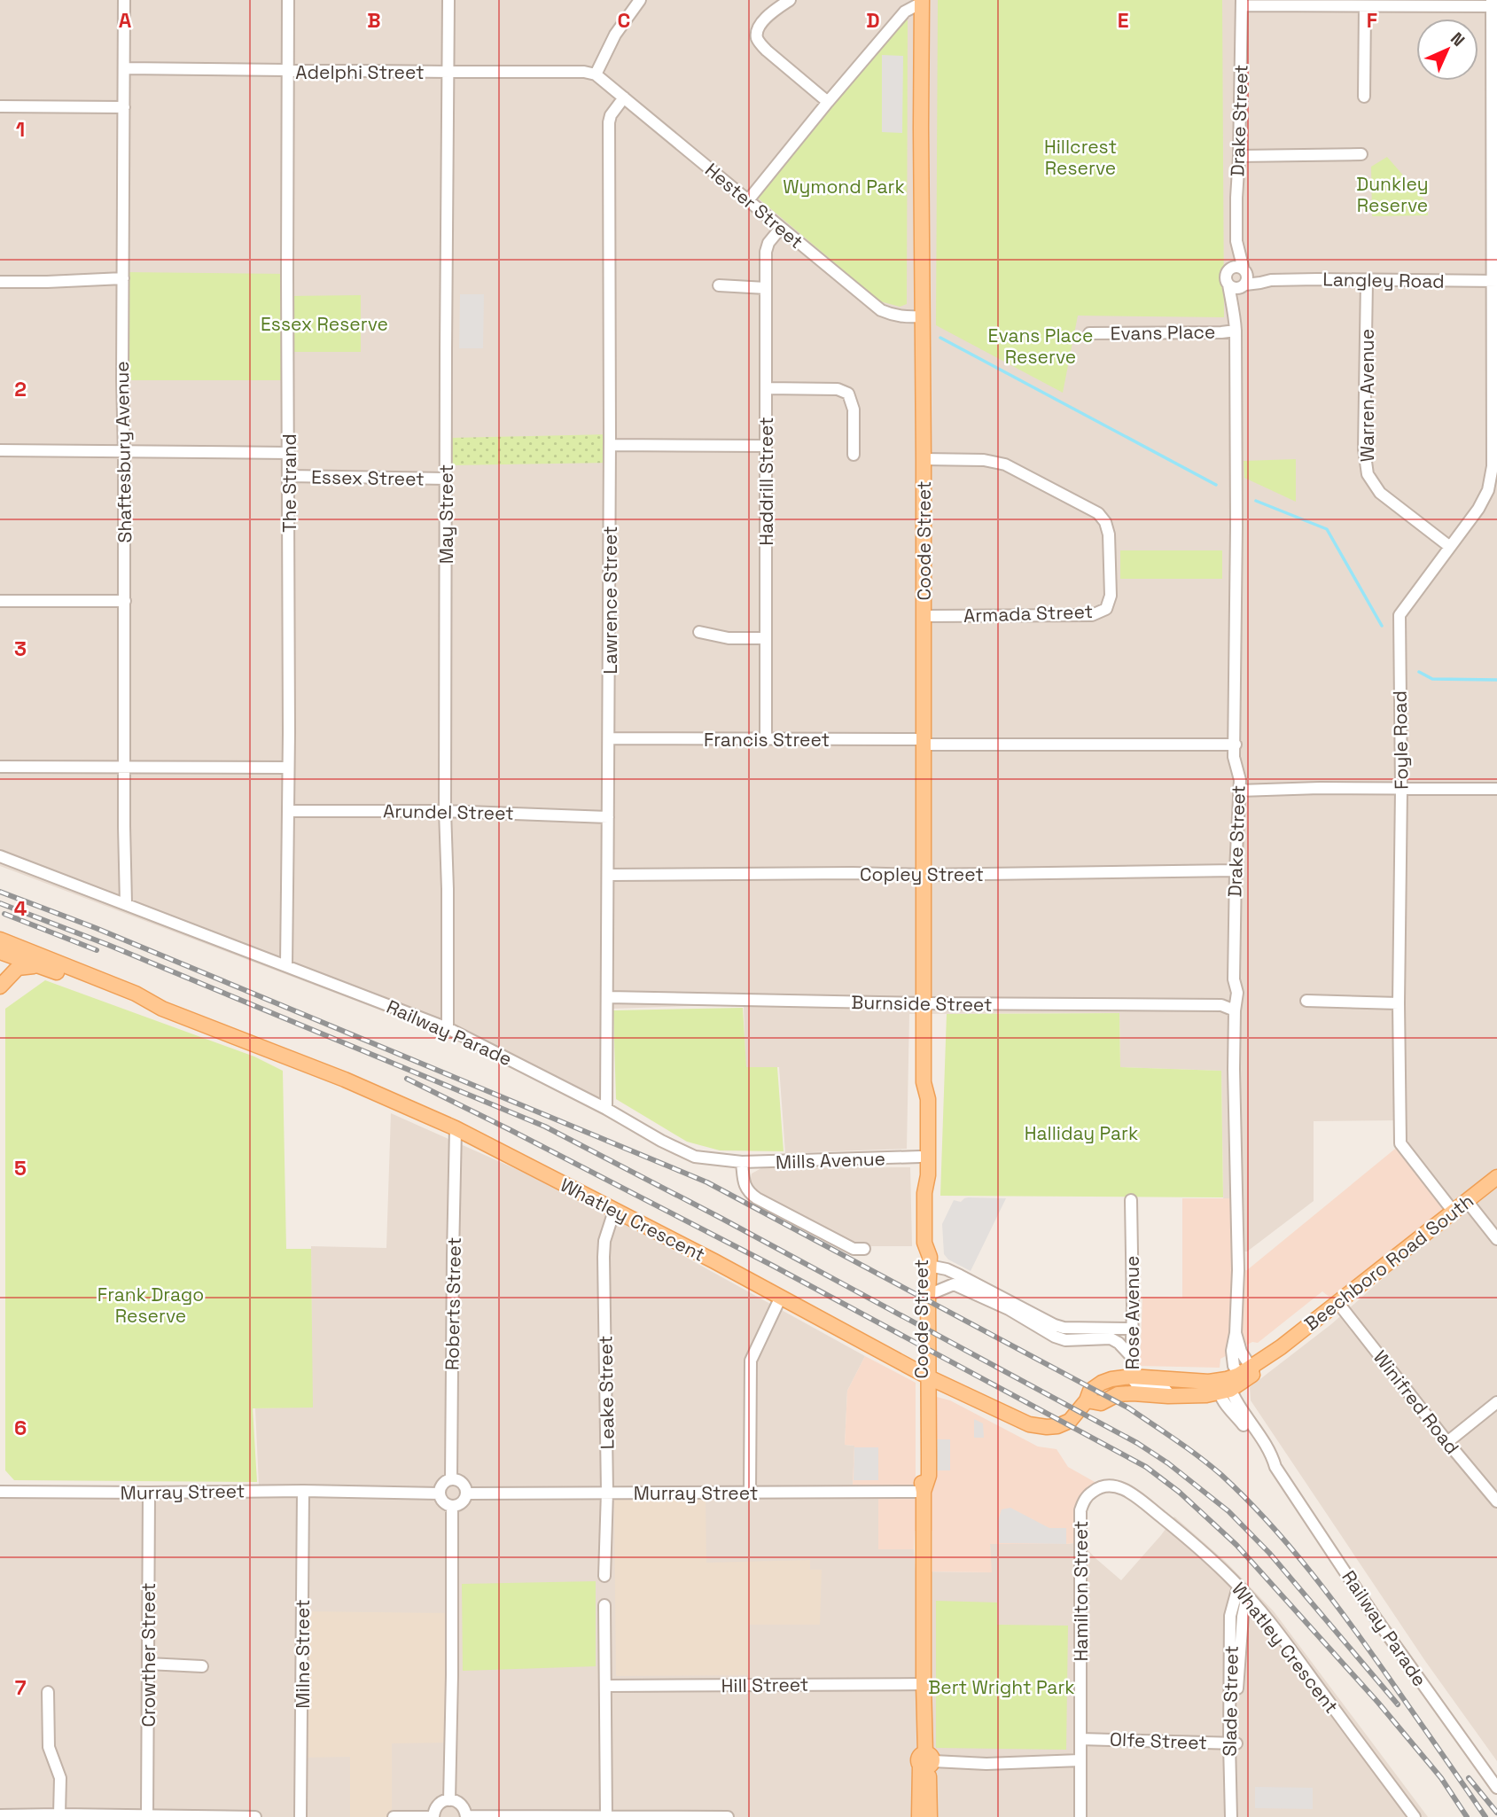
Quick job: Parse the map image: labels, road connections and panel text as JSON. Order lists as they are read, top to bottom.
{
  "streets": {
    "main road": ["Coode Street", "Whatley Crescent", "Beechboro Road South"],
    "street": [
      "Adelphi Street",
      "Drake Street",
      "Hester Street",
      "Langley Road",
      "Evans Place",
      "Warren Avenue",
      "Shaftesbury Avenue",
      "Essex Street",
      "Haddrill Street",
      "The Strand",
      "May Street",
      "Lawrence Street",
      "Armada Street",
      "Francis Street",
      "Foyle Road",
      "Arundel Street",
      "Copley Street",
      "Burnside Street",
      "Railway Parade",
      "Mills Avenue",
      "Roberts Street",
      "Rose Avenue",
      "Leake Street",
      "Winifred Road",
      "Murray Street",
      "Hamilton Street",
      "Milne Street",
      "Crowther Street",
      "Hill Street",
      "Slade Street",
      "Olfe Street"
    ]
  },
  "crossings": [
    ["Adelphi Street", "Hester Street"],
    ["Adelphi Street", "Shaftesbury Avenue"],
    ["Adelphi Street", "The Strand"],
    ["Adelphi Street", "May Street"],
    ["Drake Street", "Langley Road"],
    ["Drake Street", "Evans Place"],
    ["Drake Street", "Francis Street"],
    ["Drake Street", "Copley Street"],
    ["Drake Street", "Burnside Street"],
    ["Drake Street", "Railway Parade"],
    ["Drake Street", "Beechboro Road South"],
    ["Hester Street", "Haddrill Street"],
    ["Hester Street", "Coode Street"],
    ["Hester Street", "Lawrence Street"],
    ["Langley Road", "Warren Avenue"],
    ["Langley Road", "Foyle Road"],
    ["Warren Avenue", "Foyle Road"],
    ["Shaftesbury Avenue", "Essex Street"],
    ["Shaftesbury Avenue", "Railway Parade"],
    ["Essex Street", "The Strand"],
    ["Essex Street", "May Street"],
    ["Haddrill Street", "Francis Street"],
    ["The Strand", "Arundel Street"],
    ["The Strand", "Railway Parade"],
    ["May Street", "Arundel Street"],
    ["May Street", "Railway Parade"],
    ["Coode Street", "Armada Street"],
    ["Coode Street", "Francis Street"],
    ["Coode Street", "Copley Street"],
    ["Coode Street", "Burnside Street"],
    ["Coode Street", "Mills Avenue"],
    ["Coode Street", "Whatley Crescent"],
    ["Coode Street", "Murray Street"],
    ["Lawrence Street", "Francis Street"],
    ["Lawrence Street", "Arundel Street"],
    ["Lawrence Street", "Copley Street"],
    ["Lawrence Street", "Burnside Street"],
    ["Lawrence Street", "Railway Parade"],
    ["Foyle Road", "Beechboro Road South"],
    ["Railway Parade", "Mills Avenue"],
    ["Railway Parade", "Beechboro Road South"],
    ["Whatley Crescent", "Roberts Street"],
    ["Whatley Crescent", "Rose Avenue"],
    ["Whatley Crescent", "Leake Street"],
    ["Whatley Crescent", "Hamilton Street"],
    ["Whatley Crescent", "Slade Street"],
    ["Beechboro Road South", "Winifred Road"],
    ["Roberts Street", "Murray Street"],
    ["Leake Street", "Murray Street"],
    ["Murray Street", "Milne Street"],
    ["Murray Street", "Crowther Street"],
    ["Hamilton Street", "Olfe Street"],
    ["Slade Street", "Olfe Street"]
  ],
  "parks": [
    "Hillcrest Reserve",
    "Dunkley Reserve",
    "Wymond Park",
    "Essex Reserve",
    "Evans Place Reserve",
    "Halliday Park",
    "Frank Drago Reserve",
    "Bert Wright Park"
  ],
  "north": "top right",
  "grid": {
    "columns": [
      "A",
      "B",
      "C",
      "D",
      "E",
      "F"
    ],
    "rows": [
      "1",
      "2",
      "3",
      "4",
      "5",
      "6",
      "7"
    ]
  }
}
